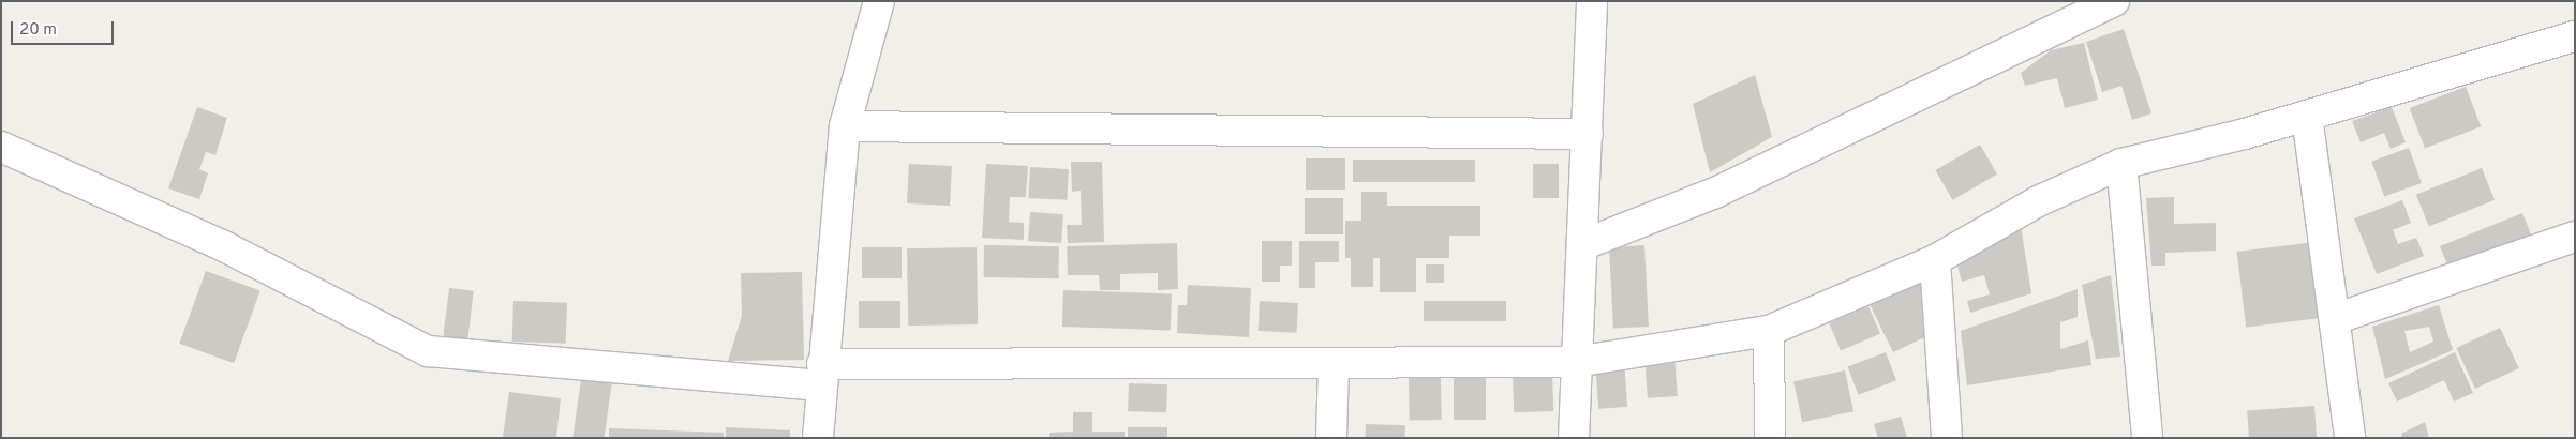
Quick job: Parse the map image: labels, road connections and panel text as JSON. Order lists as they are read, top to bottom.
{
  "scale_bar": "20 m"
}
